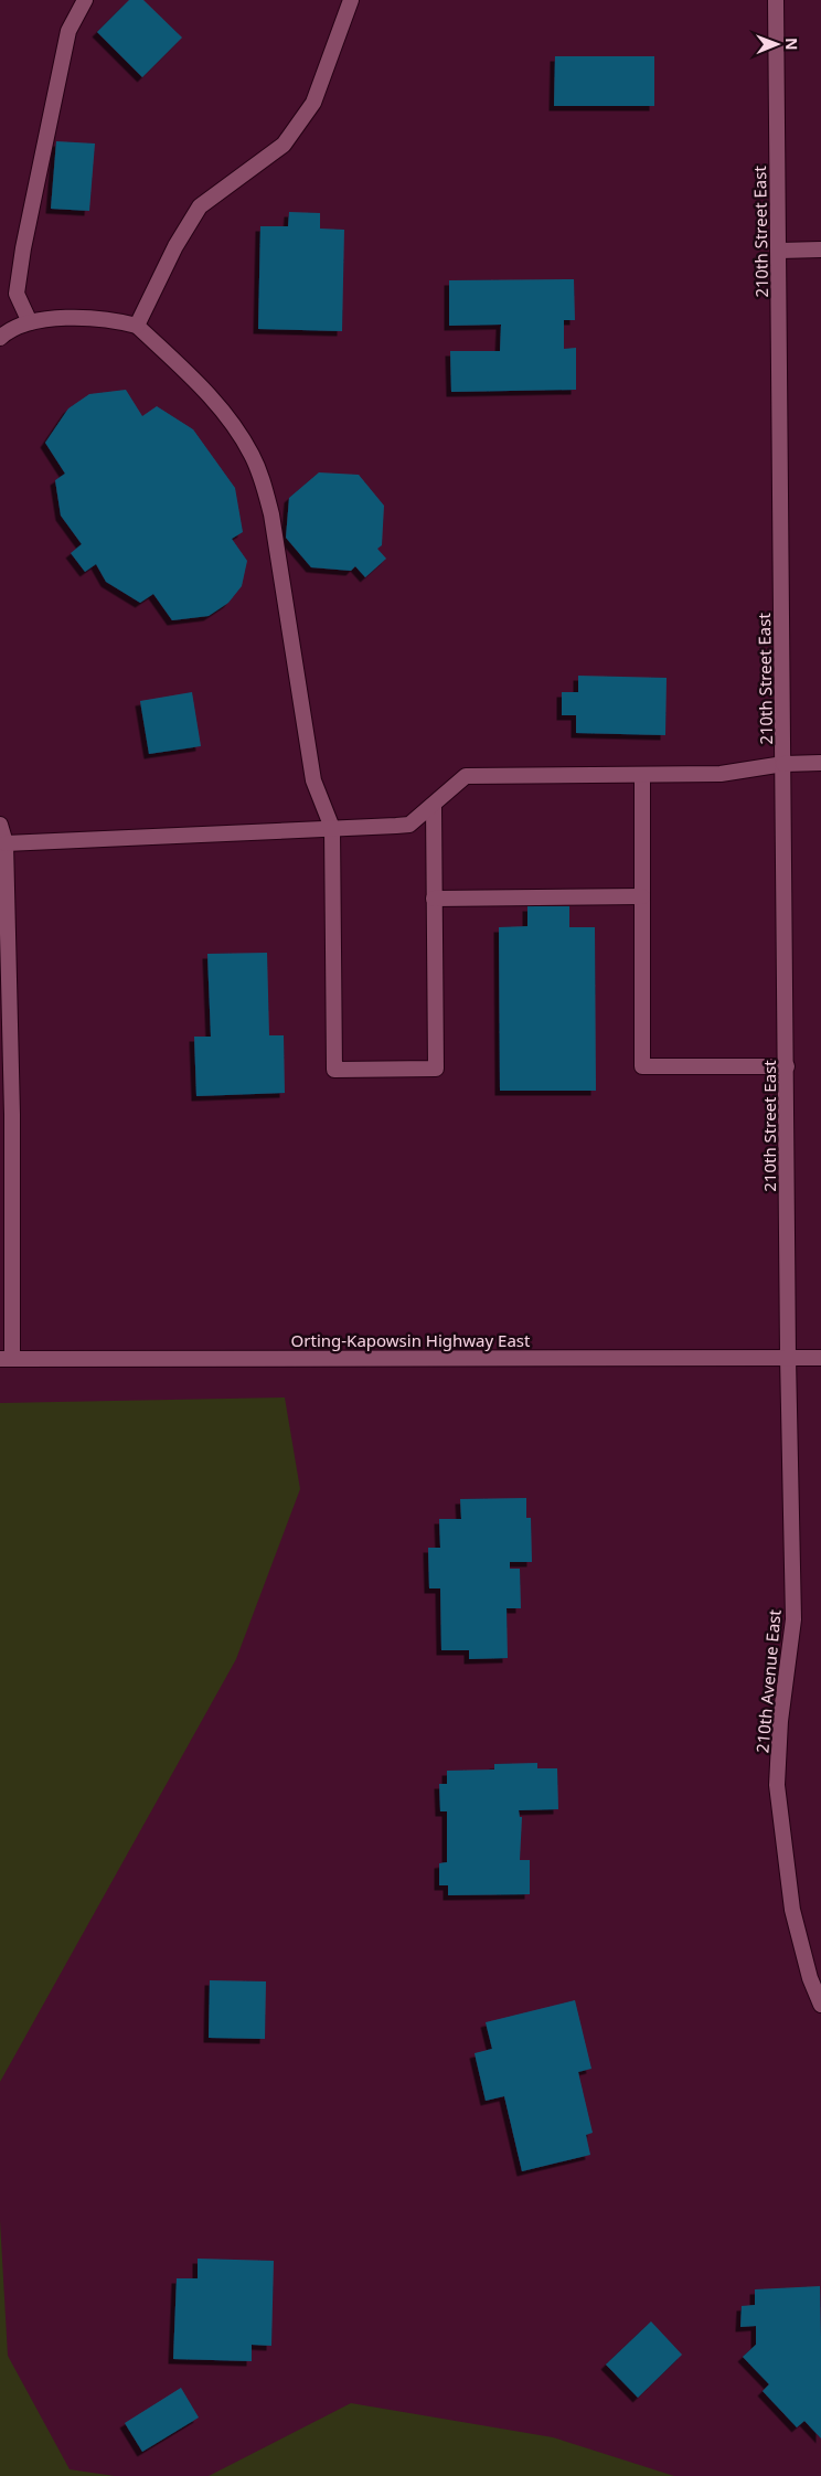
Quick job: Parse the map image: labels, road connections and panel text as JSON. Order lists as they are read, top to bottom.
{
  "streets": {
    "street": ["210th Street East", "Orting-Kapowsin Highway East", "210th Avenue East"]
  },
  "crossings": [
    ["210th Street East", "Orting-Kapowsin Highway East"],
    ["210th Street East", "210th Avenue East"],
    ["Orting-Kapowsin Highway East", "210th Avenue East"]
  ],
  "north": "right"
}
